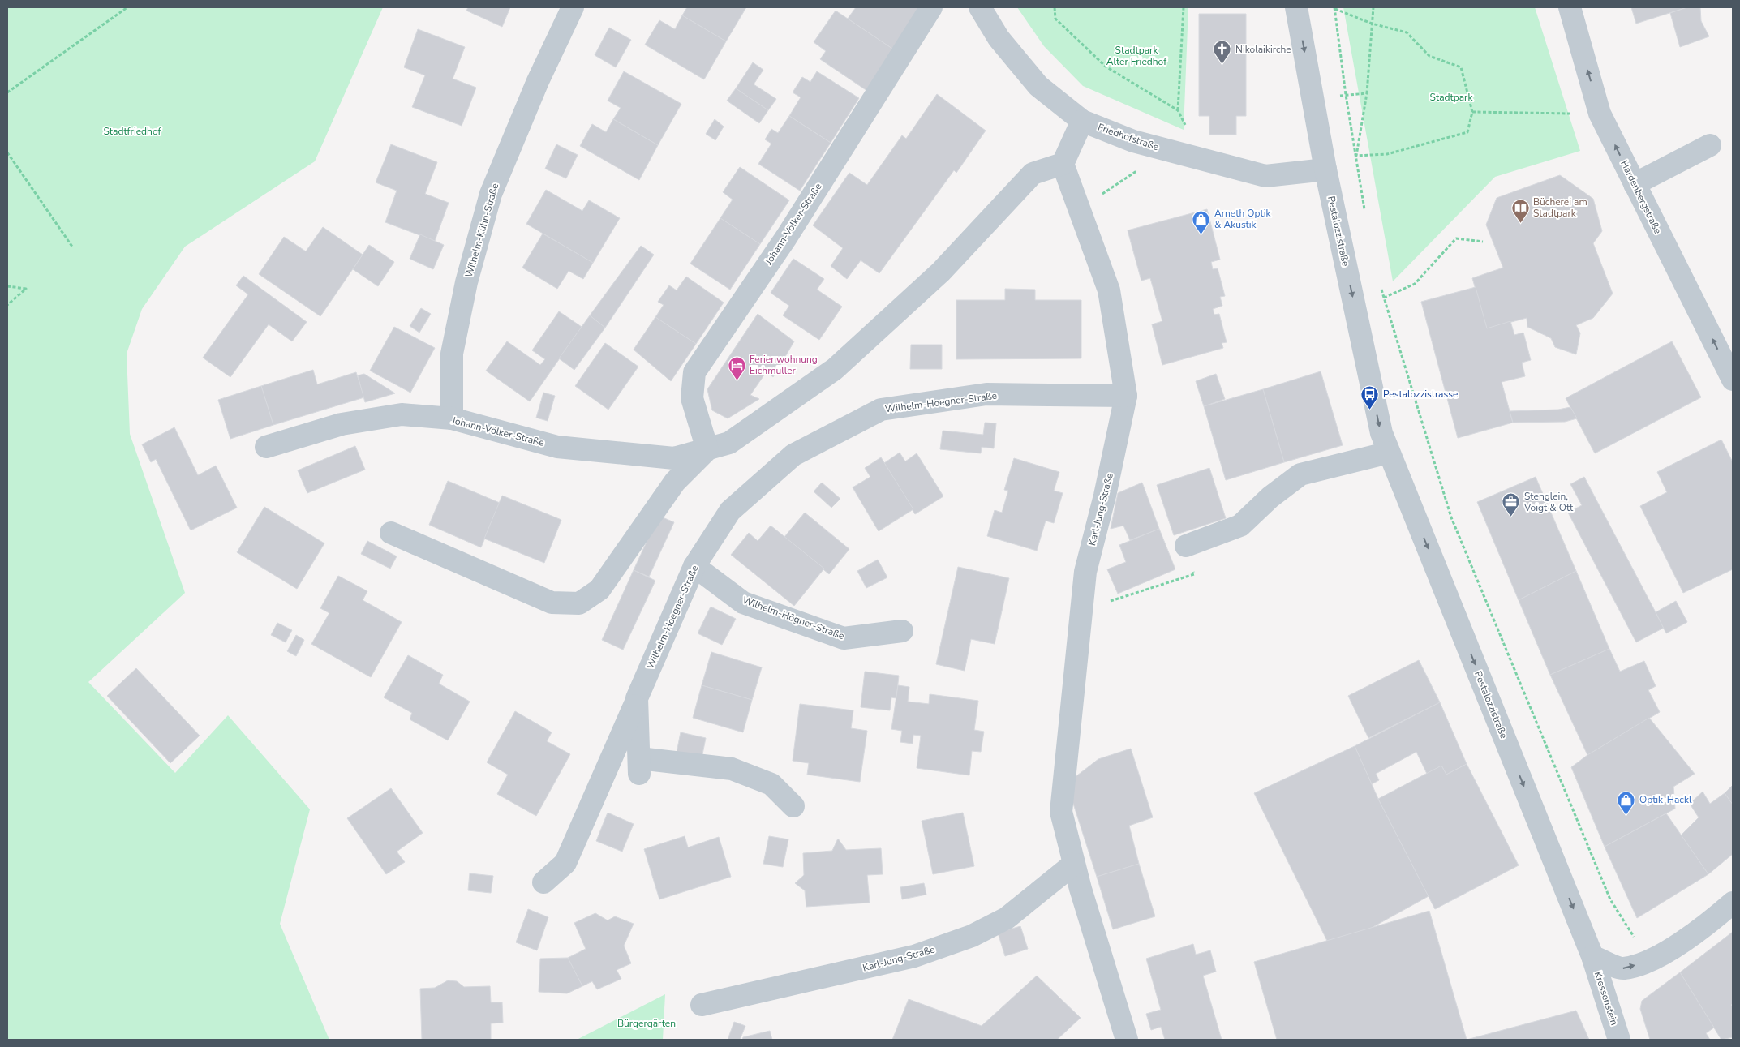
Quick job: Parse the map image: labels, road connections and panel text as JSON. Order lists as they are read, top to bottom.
{
  "streets": {
    "street": [
      "Friedhofstraße",
      "Hardenbergstraße",
      "Johann-Völker-Straße",
      "Wilhelm-Kühn-Straße",
      "Pestalozzistraße",
      "Wilhelm-Hoegner-Straße",
      "Karl-Jung-Straße",
      "Wilhelm-Högner-Straße",
      "Kressenstein"
    ]
  },
  "crossings": [
    ["Friedhofstraße", "Pestalozzistraße"],
    ["Johann-Völker-Straße", "Wilhelm-Kühn-Straße"],
    ["Johann-Völker-Straße", "Karl-Jung-Straße"],
    ["Pestalozzistraße", "Kressenstein"],
    ["Wilhelm-Hoegner-Straße", "Karl-Jung-Straße"],
    ["Wilhelm-Hoegner-Straße", "Wilhelm-Högner-Straße"]
  ],
  "one_way": ["Hardenbergstraße", "Pestalozzistraße"],
  "parks": [
    "Stadtpark Alter Friedhof",
    "Stadtpark",
    "Stadtfriedhof",
    "Bürgergärten"
  ],
  "places": {
    "church": ["Nikolaikirche"],
    "library": ["Bücherei am Stadtpark"],
    "shop": ["Arneth Optik & Akustik", "Optik-Hackl"],
    "hotel": ["Ferienwohnung Eichmüller"],
    "bus stop": ["Pestalozzistrasse"],
    "office": ["Stenglein, Voigt & Ott"]
  }
}
